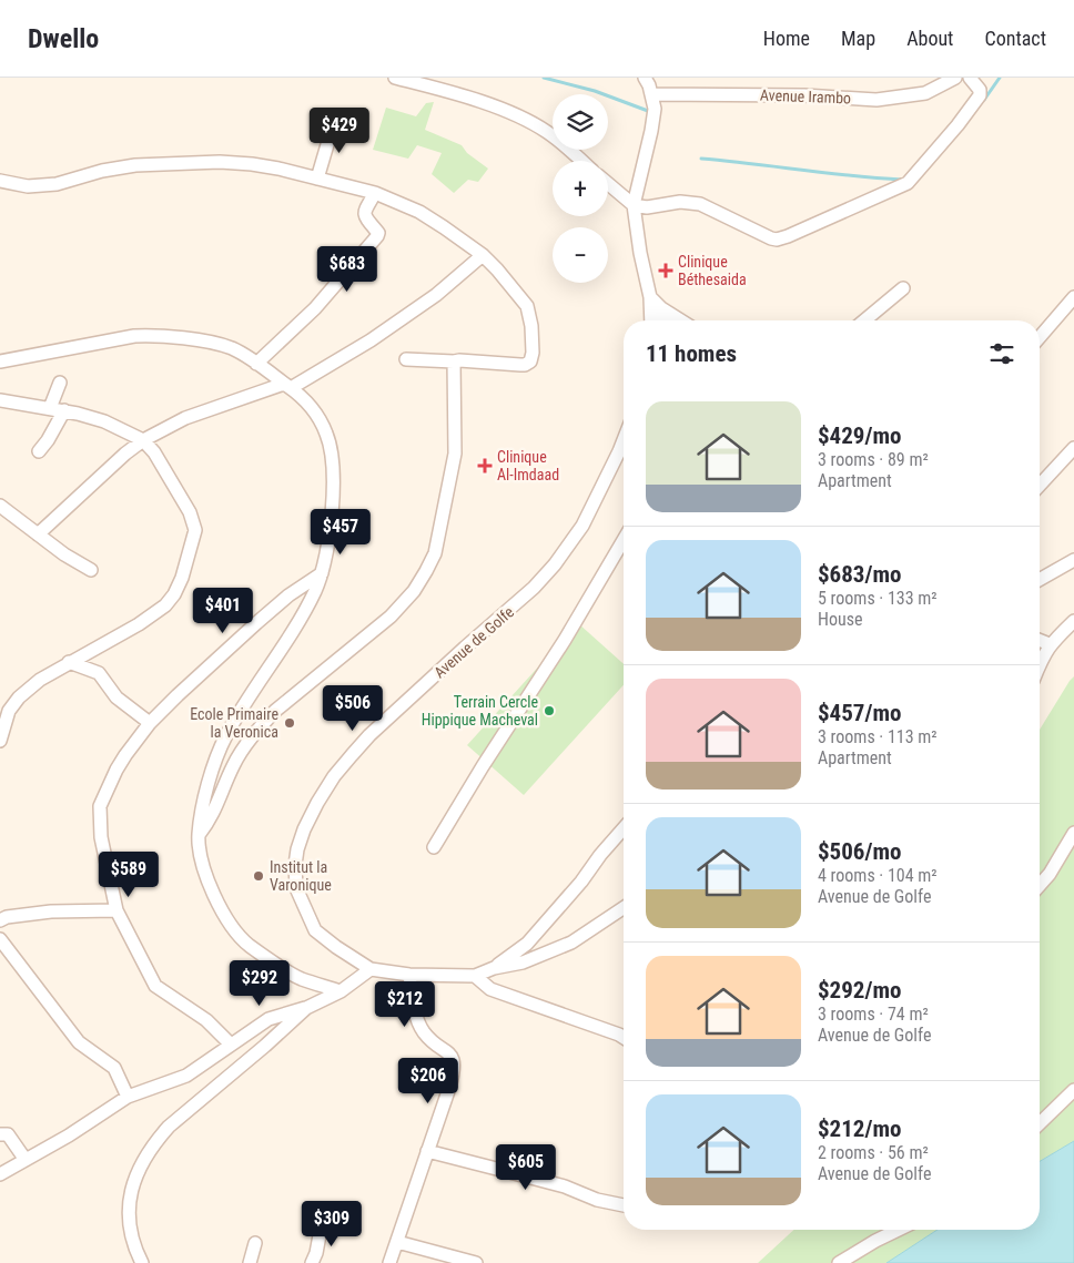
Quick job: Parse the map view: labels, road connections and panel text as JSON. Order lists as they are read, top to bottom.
{
  "streets": {
    "street": ["Avenue Irambo", "Avenue de Golfe"]
  },
  "places": {
    "health": ["Clinique Béthesaida", "Clinique Al-Imdaad"],
    "other": ["Terrain Cercle Hippique Macheval", "Ecole Primaire la Veronica", "Institut la Varonique"]
  },
  "page": {
    "header": "Dwello",
    "nav": [
      "Home",
      "Map",
      "About",
      "Contact"
    ],
    "map_buttons": ["+", "−"],
    "price": [
      "$429",
      "$683",
      "$457",
      "$401",
      "$506",
      "$589",
      "$292",
      "$212",
      "$206",
      "$605",
      "$309"
    ],
    "heading": "11 homes",
    "list": [
      {
        "name": "$429/mo",
        "note": "3 rooms · 89 m² · Apartment"
      },
      {
        "name": "$683/mo",
        "note": "5 rooms · 133 m² · House"
      },
      {
        "name": "$457/mo",
        "note": "3 rooms · 113 m² · Apartment"
      },
      {
        "name": "$506/mo",
        "note": "4 rooms · 104 m² · Avenue de Golfe"
      },
      {
        "name": "$292/mo",
        "note": "3 rooms · 74 m² · Avenue de Golfe"
      },
      {
        "name": "$212/mo",
        "note": "2 rooms · 56 m² · Avenue de Golfe"
      }
    ]
  }
}
